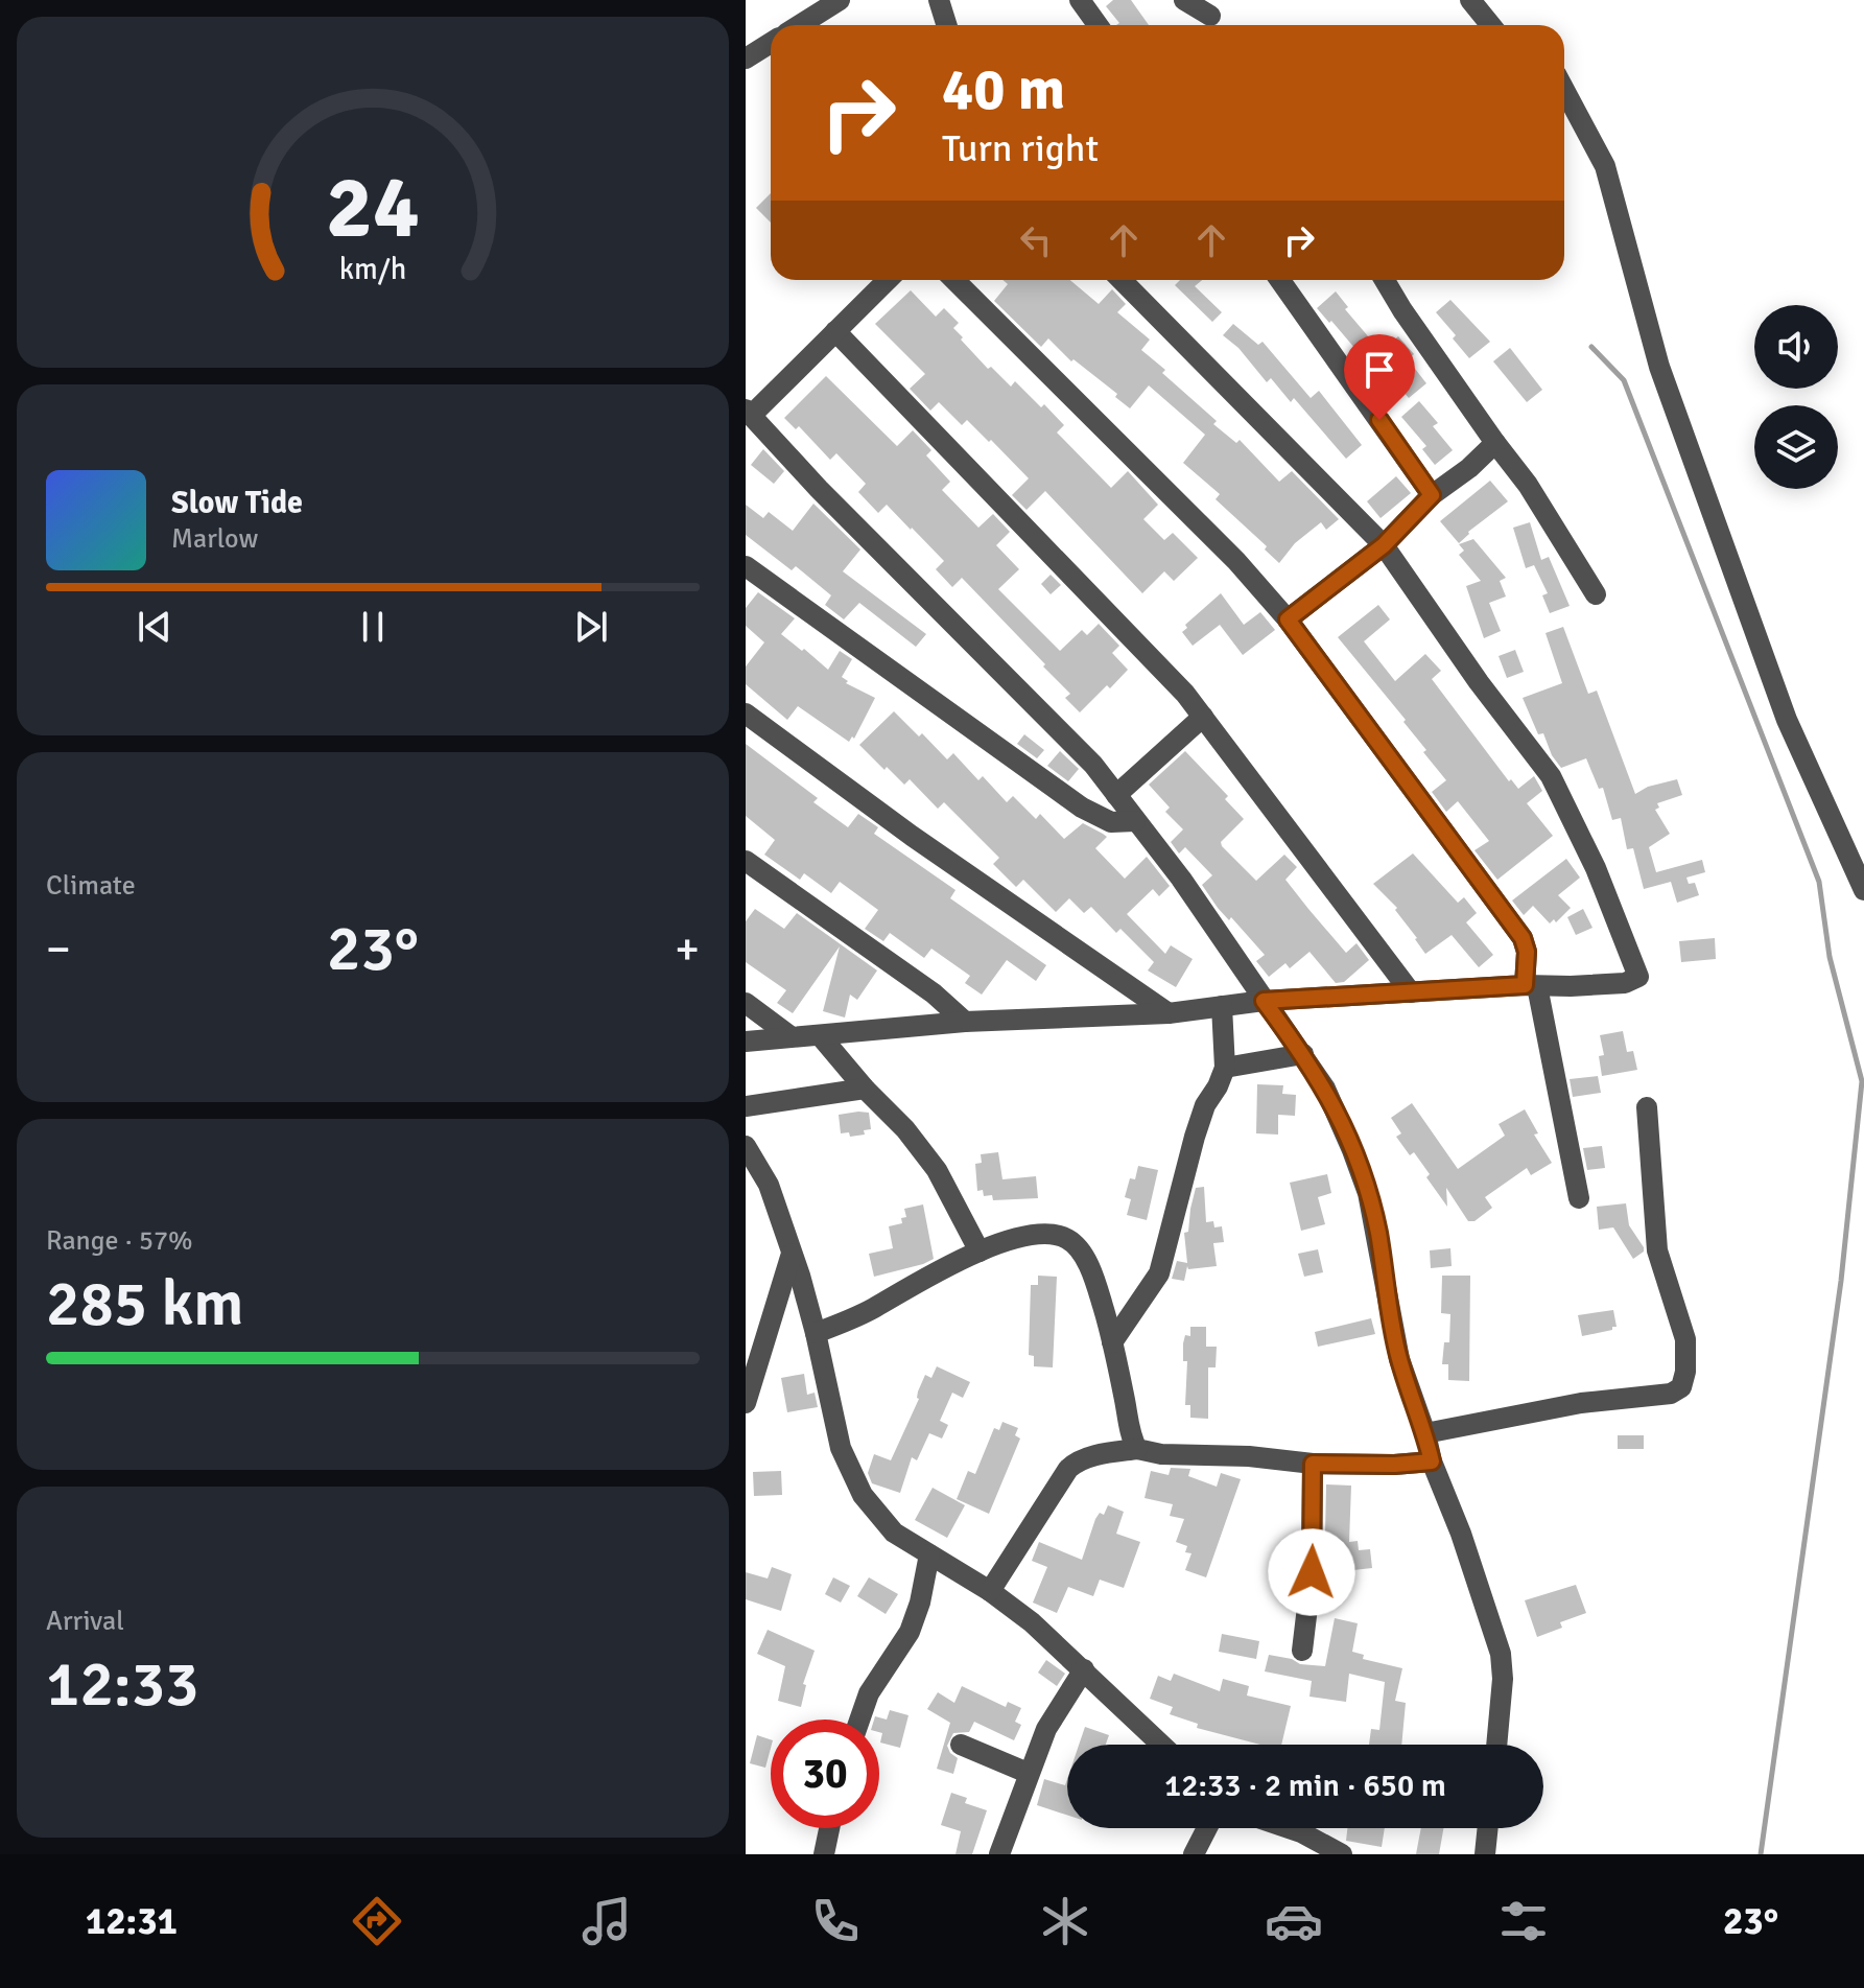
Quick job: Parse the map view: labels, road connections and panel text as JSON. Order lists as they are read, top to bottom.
{
  "page": {
    "turn": ["40 m", "Turn right"],
    "song": ["Slow Tide", "Marlow"],
    "tile": [
      "Climate",
      ["Range · 57%", "285 km"],
      ["Arrival", "12:33"]
    ],
    "heat": ["−", "23°", "+"],
    "limit": "30",
    "trip": "12:33 · 2 min · 650 m",
    "tabs": ["12:31", "23°"],
    "gauge": ["24", "km/h"]
  }
}
